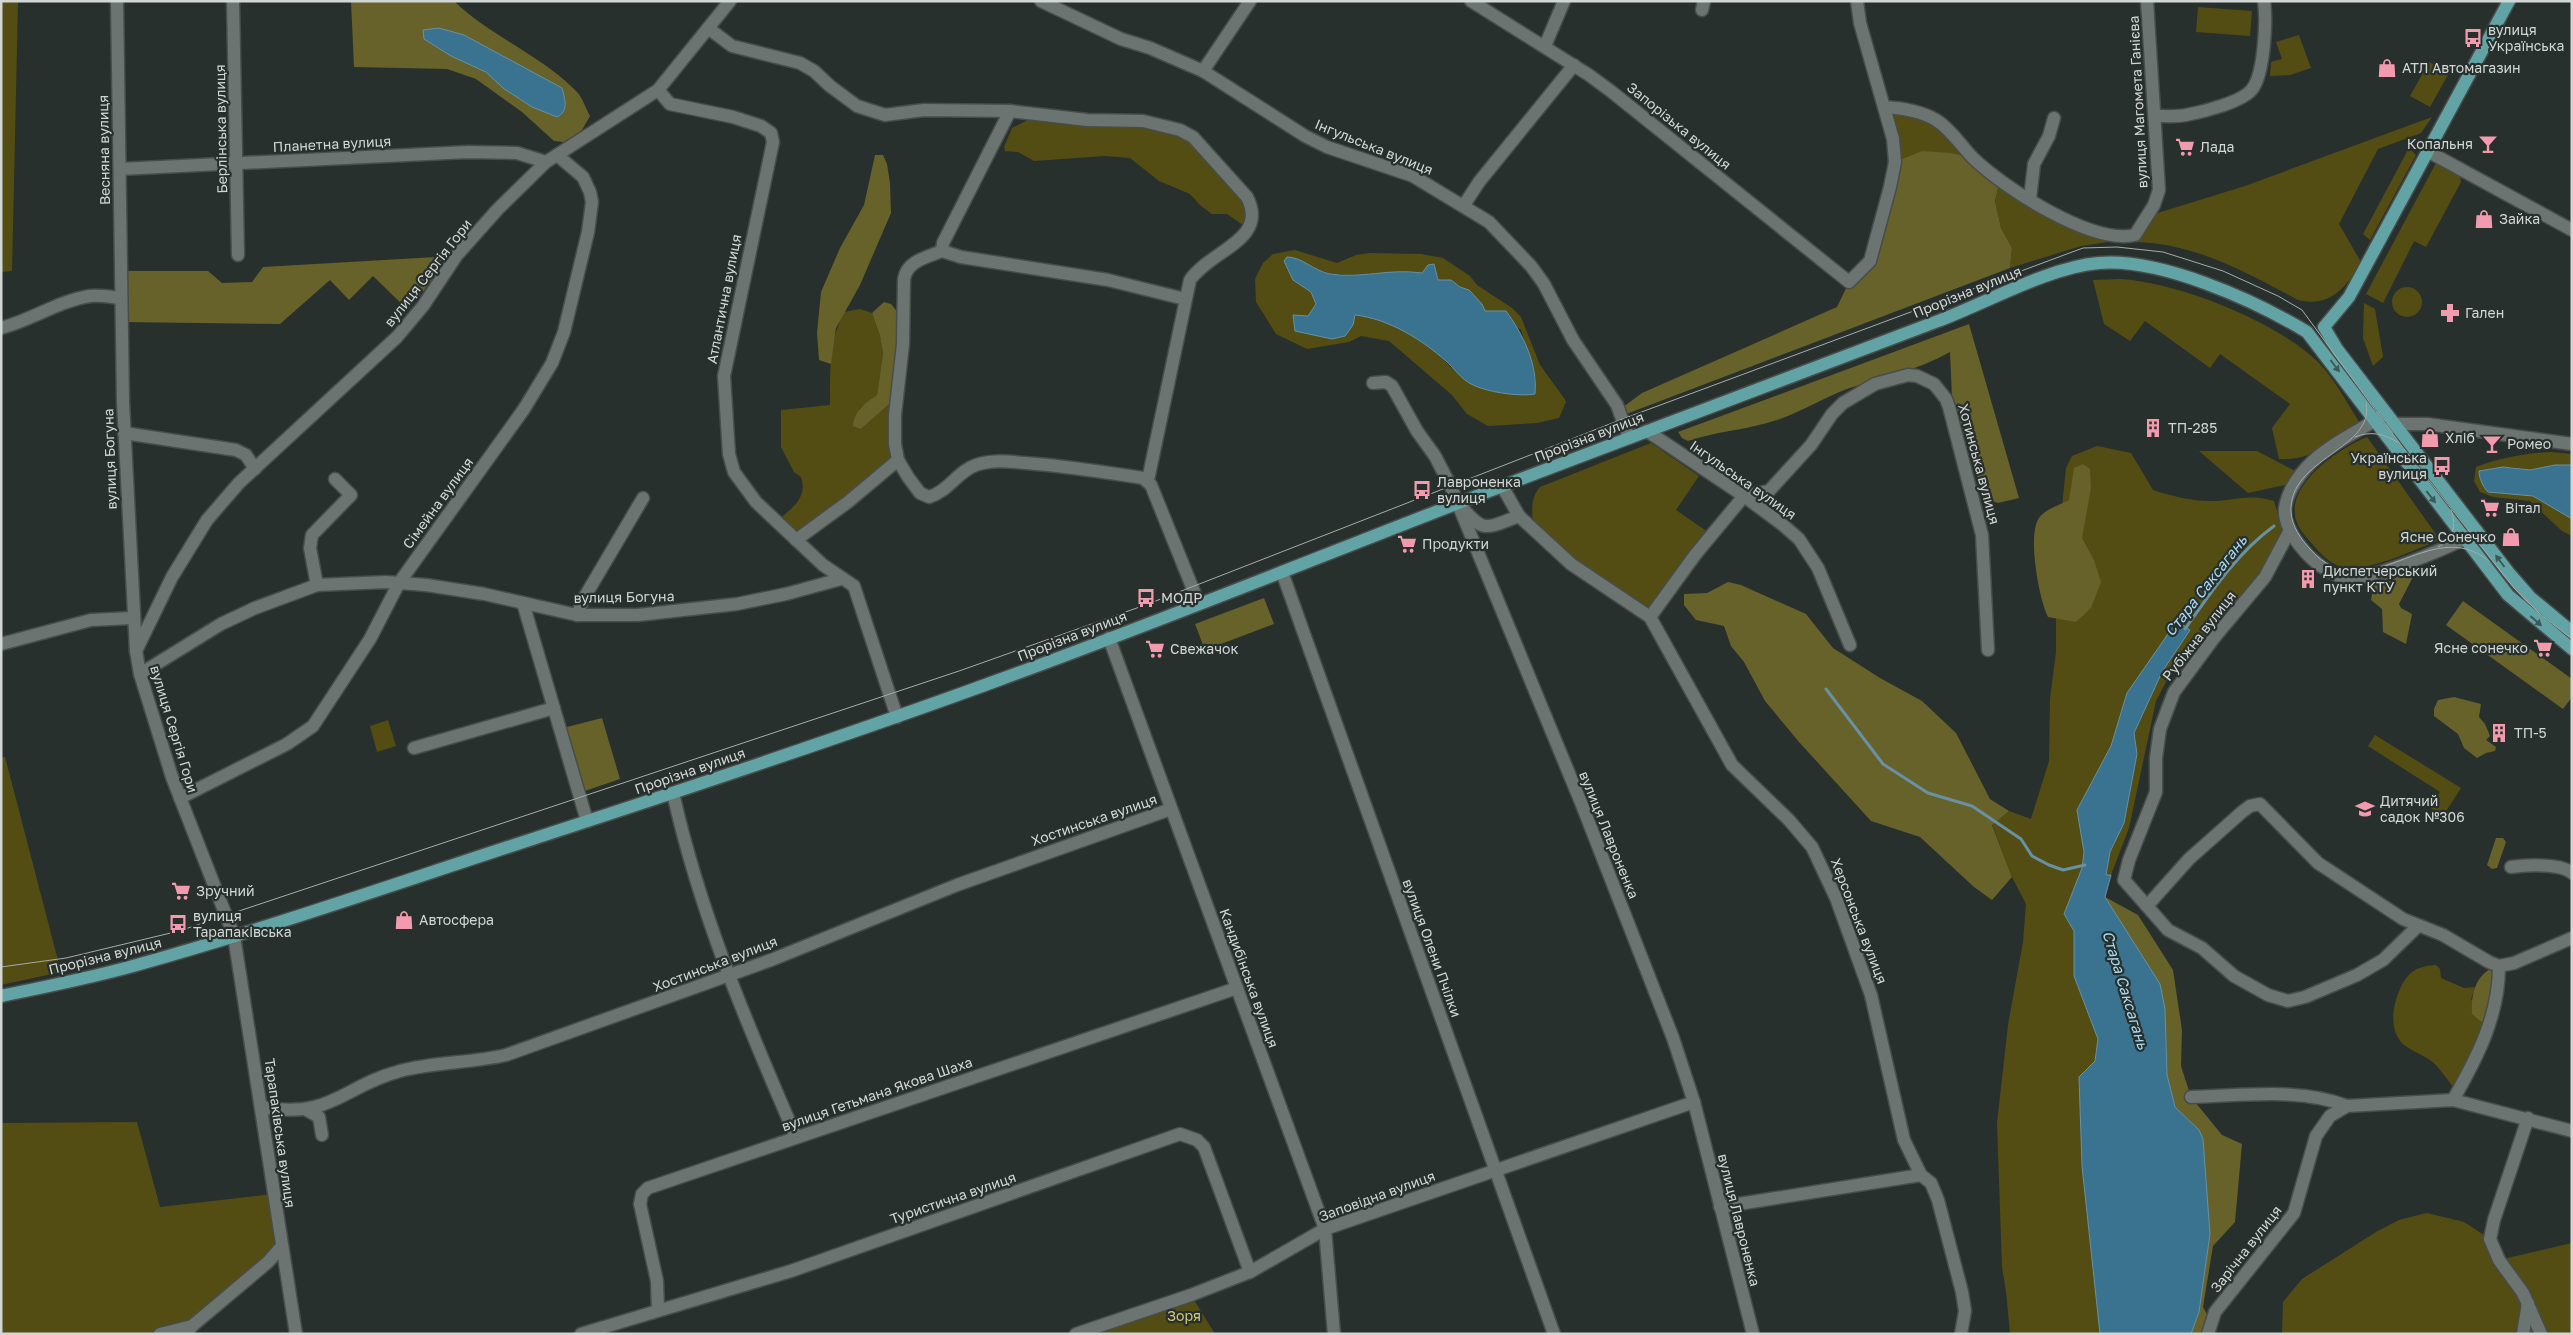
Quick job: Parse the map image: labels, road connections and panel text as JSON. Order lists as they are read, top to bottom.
{
  "streets": {
    "main road": ["Прорізна вулиця"],
    "street": [
      "вулиця Магомета Ганієва",
      "Запорізька вулиця",
      "Берлінська вулиця",
      "Планетна вулиця",
      "Інгульська вулиця",
      "Весняна вулиця",
      "вулиця Сергія Гори",
      "Атлантична вулиця",
      "вулиця Богуна",
      "Хотинська вулиця",
      "Сімейна вулиця",
      "Рубіжна вулиця",
      "Хостинська вулиця",
      "вулиця Лавроненка",
      "Херсонська вулиця",
      "вулиця Олени Пчілки",
      "Кандибінська вулиця",
      "вулиця Гетьмана Якова Шаха",
      "Тарапаківська вулиця",
      "Заповідна вулиця",
      "Туристична вулиця",
      "Зарічна вулиця"
    ]
  },
  "crossings": [
    ["Берлінська вулиця", "Планетна вулиця"],
    ["Планетна вулиця", "Весняна вулиця"],
    ["Планетна вулиця", "вулиця Сергія Гори"],
    ["Інгульська вулиця", "Прорізна вулиця"],
    ["Інгульська вулиця", "Хотинська вулиця"],
    ["Весняна вулиця", "вулиця Богуна"],
    ["вулиця Сергія Гори", "Прорізна вулиця"],
    ["вулиця Сергія Гори", "вулиця Богуна"],
    ["вулиця Сергія Гори", "Сімейна вулиця"],
    ["вулиця Сергія Гори", "Тарапаківська вулиця"],
    ["Прорізна вулиця", "Атлантична вулиця"],
    ["Прорізна вулиця", "вулиця Лавроненка"],
    ["Прорізна вулиця", "Херсонська вулиця"],
    ["Прорізна вулиця", "вулиця Олени Пчілки"],
    ["Прорізна вулиця", "Кандибінська вулиця"],
    ["Прорізна вулиця", "Тарапаківська вулиця"],
    ["Атлантична вулиця", "вулиця Богуна"],
    ["вулиця Богуна", "Сімейна вулиця"],
    ["Хостинська вулиця", "Кандибінська вулиця"],
    ["Хостинська вулиця", "Тарапаківська вулиця"],
    ["вулиця Лавроненка", "Заповідна вулиця"],
    ["вулиця Олени Пчілки", "Заповідна вулиця"],
    ["Кандибінська вулиця", "вулиця Гетьмана Якова Шаха"],
    ["Кандибінська вулиця", "Заповідна вулиця"],
    ["вулиця Гетьмана Якова Шаха", "Туристична вулиця"],
    ["Заповідна вулиця", "Туристична вулиця"]
  ],
  "water": ["Стара Саксагань"],
  "parks": ["Зоря"],
  "places": {
    "bus stop": [
      "вулиця Українська",
      "Українська вулиця",
      "Лавроненка вулиця",
      "МОДР",
      "вулиця Тарапаківська"
    ],
    "shop": [
      "АТЛ Автомагазин",
      "Зайка",
      "Хліб",
      "Ясне Сонечко",
      "Автосфера"
    ],
    "bar": ["Копальня", "Ромео"],
    "supermarket": [
      "Лада",
      "Вітал",
      "Продукти",
      "Ясне сонечко",
      "Свежачок",
      "Зручний"
    ],
    "pharmacy": ["Гален"],
    "building": ["ТП-285", "Диспетчерський пункт КТУ", "ТП-5"],
    "school or university": ["Дитячий садок №306"]
  }
}
